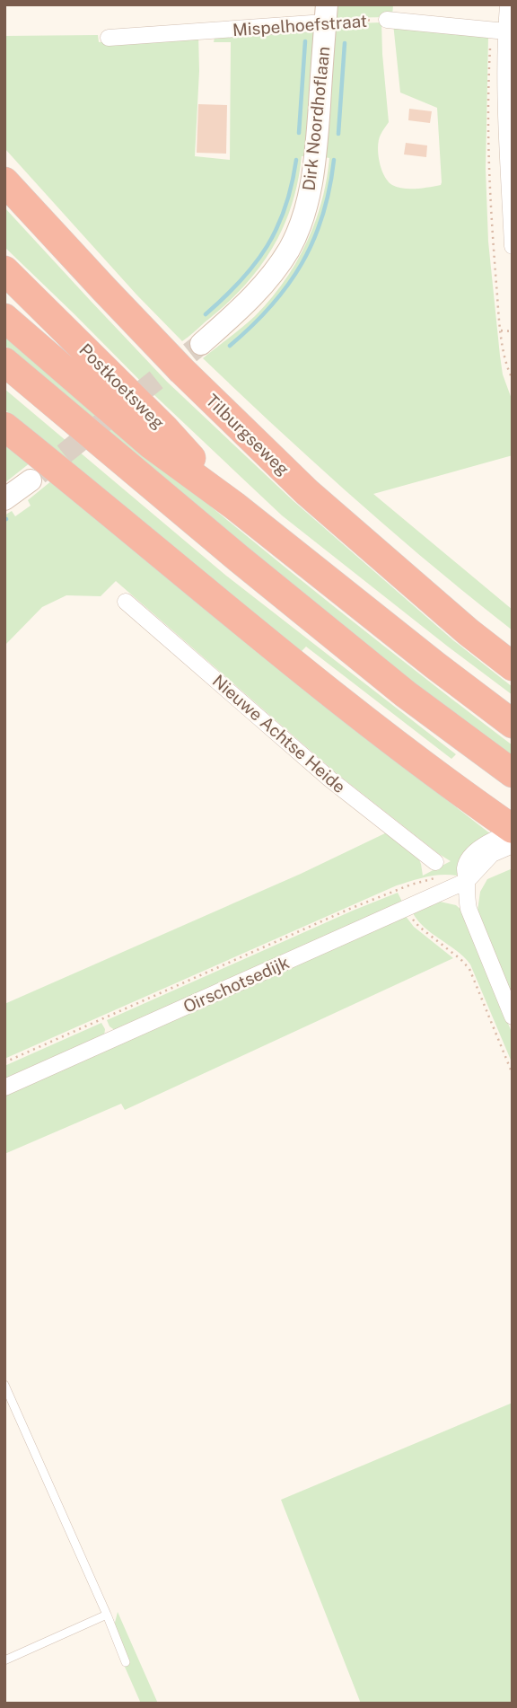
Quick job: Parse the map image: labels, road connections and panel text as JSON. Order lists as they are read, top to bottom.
{
  "streets": {
    "highway": ["Postkoetsweg", "Tilburgseweg"],
    "street": [
      "Mispelhoefstraat",
      "Dirk Noordhoflaan",
      "Nieuwe Achtse Heide",
      "Oirschotsedijk"
    ]
  },
  "crossings": [
    ["Mispelhoefstraat", "Dirk Noordhoflaan"],
    ["Nieuwe Achtse Heide", "Oirschotsedijk"]
  ]
}
